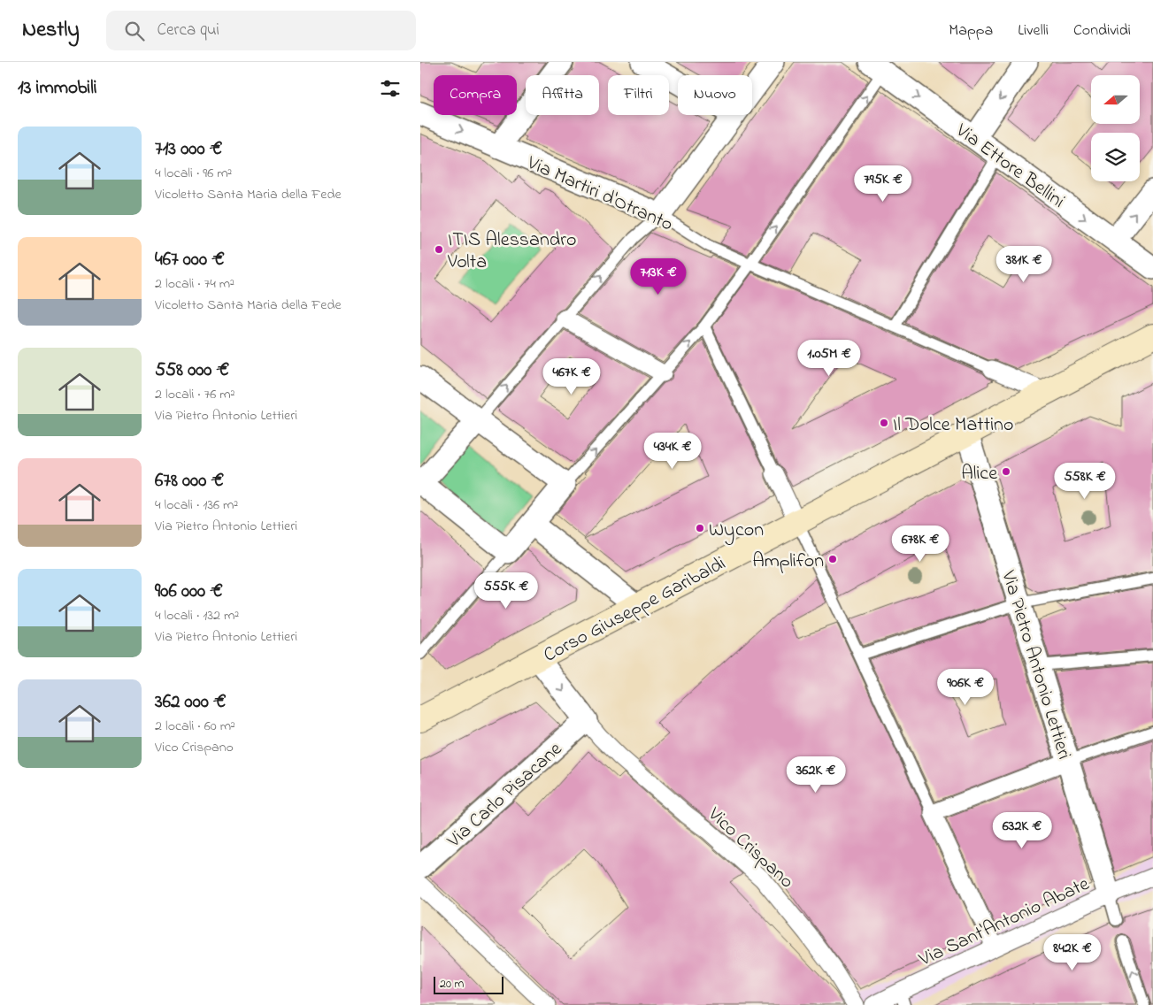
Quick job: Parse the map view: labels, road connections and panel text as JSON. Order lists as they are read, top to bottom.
{
  "streets": {
    "main road": ["Corso Giuseppe Garibaldi"],
    "street": [
      "Via Ettore Bellini",
      "Via Martiri d'Otranto",
      "Via Pietro Antonio Lettieri",
      "Via Carlo Pisacane",
      "Vico Crispano",
      "Via Sant'Antonio Abate"
    ]
  },
  "crossings": [
    ["Via Martiri d'Otranto", "Corso Giuseppe Garibaldi"],
    ["Corso Giuseppe Garibaldi", "Via Pietro Antonio Lettieri"],
    ["Via Pietro Antonio Lettieri", "Via Sant'Antonio Abate"],
    ["Via Carlo Pisacane", "Vico Crispano"]
  ],
  "one_way": ["Via Ettore Bellini"],
  "places": [
    "ITIS Alessandro Volta",
    "Il Dolce Mattino",
    "Alice",
    "Wycon",
    "Amplifon"
  ],
  "scale_bar": "20 m",
  "north": "left",
  "page": {
    "header": "Nestly",
    "search": "Cerca qui",
    "nav": ["Mappa", "Livelli", "Condividi"],
    "heading": "13 immobili",
    "chip": [
      "Compra",
      "Affitta",
      "Filtri",
      "Nuovo"
    ],
    "list": [
      {
        "name": "713 000 €",
        "note": "4 locali · 96 m² · Vicoletto Santa Maria della Fede"
      },
      {
        "name": "467 000 €",
        "note": "2 locali · 74 m² · Vicoletto Santa Maria della Fede"
      },
      {
        "name": "558 000 €",
        "note": "2 locali · 76 m² · Via Pietro Antonio Lettieri"
      },
      {
        "name": "678 000 €",
        "note": "4 locali · 136 m² · Via Pietro Antonio Lettieri"
      },
      {
        "name": "906 000 €",
        "note": "4 locali · 132 m² · Via Pietro Antonio Lettieri"
      },
      {
        "name": "362 000 €",
        "note": "2 locali · 60 m² · Vico Crispano"
      }
    ],
    "price": [
      "795K €",
      "381K €",
      "713K €",
      "1.05M €",
      "467K €",
      "434K €",
      "558K €",
      "678K €",
      "555K €",
      "906K €",
      "362K €",
      "632K €",
      "842K €"
    ],
    "scale": "20 m"
  }
}
